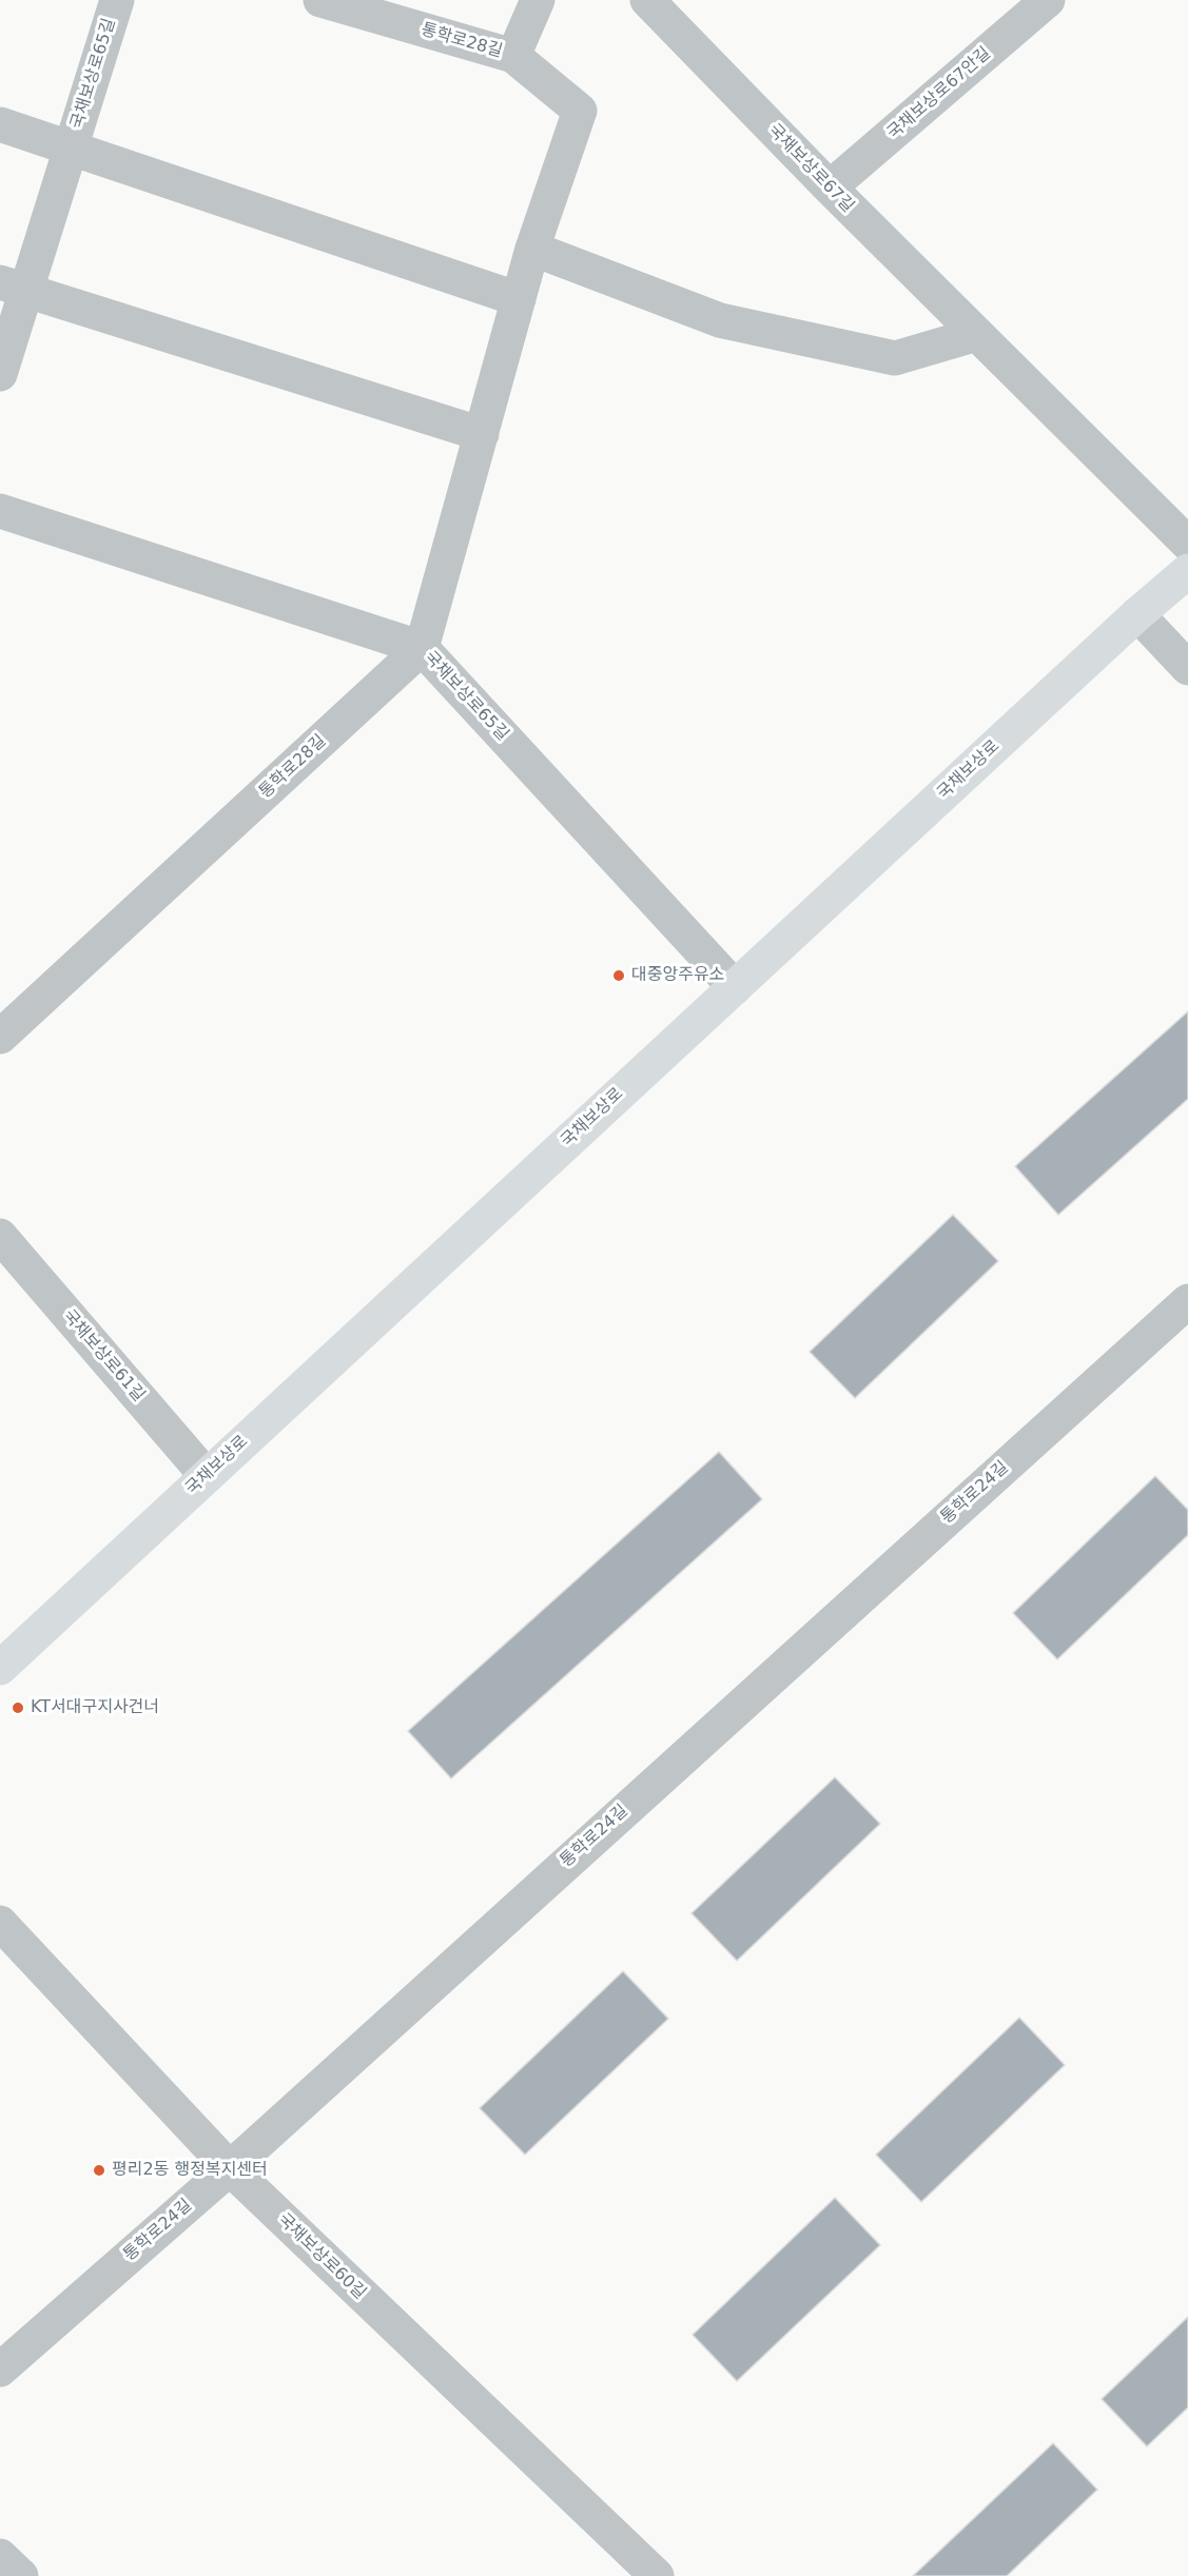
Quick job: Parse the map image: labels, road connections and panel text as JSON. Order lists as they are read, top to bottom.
{
  "streets": {
    "main road": ["국채보상로"],
    "street": [
      "통학로28길",
      "국채보상로65길",
      "국채보상로67안길",
      "국채보상로67길",
      "국채보상로61길",
      "통학로24길",
      "국채보상로60길"
    ]
  },
  "crossings": [
    ["통학로28길", "국채보상로65길"],
    ["국채보상로65길", "국채보상로"],
    ["국채보상로67안길", "국채보상로67길"],
    ["국채보상로", "국채보상로61길"],
    ["통학로24길", "국채보상로60길"]
  ],
  "places": ["대중앙주유소", "KT서대구지사건너", "평리2동 행정복지센터"]
}
